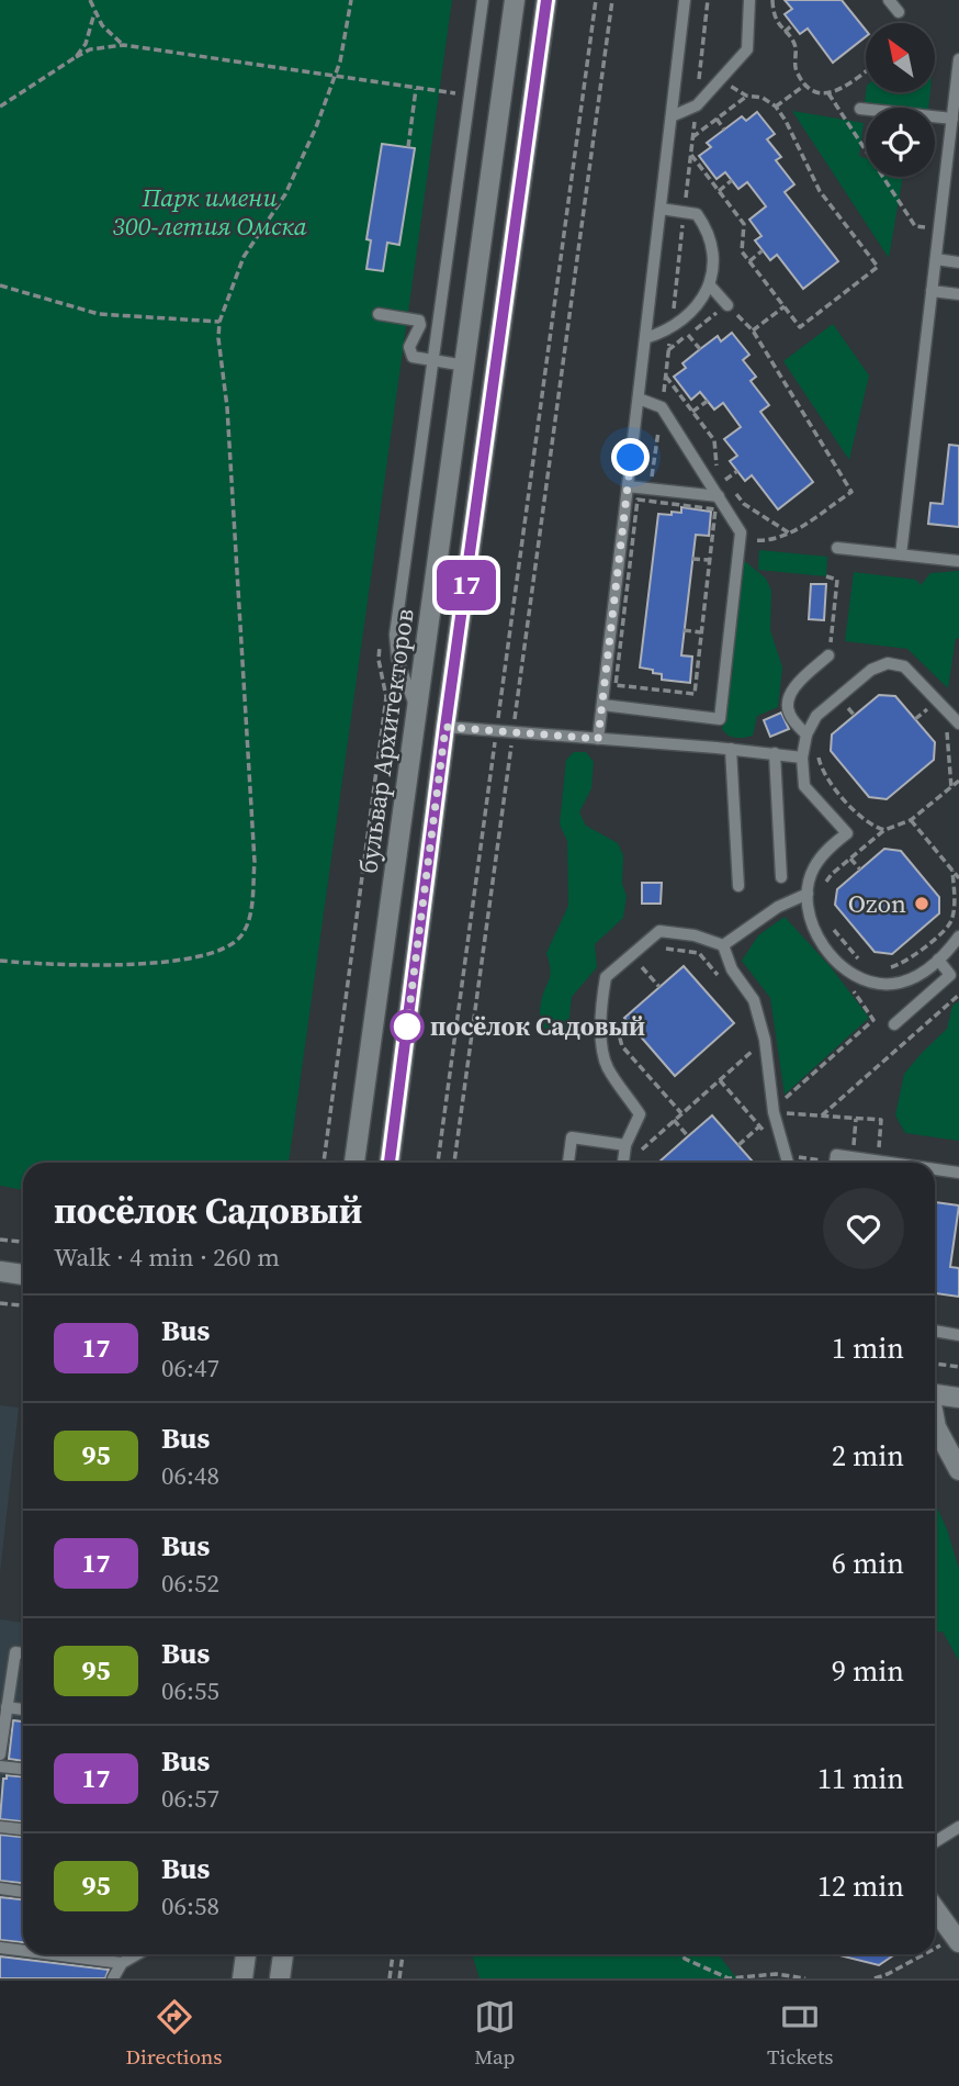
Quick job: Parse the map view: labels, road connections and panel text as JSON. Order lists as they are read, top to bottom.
{
  "streets": {
    "main road": ["бульвар Архитекторов"]
  },
  "parks": ["Парк имени 300-летия Омска"],
  "places": ["Ozon", "посёлок Садовый"],
  "lines": ["bus line 17"],
  "north": "top left",
  "page": {
    "on_map": "17",
    "heading": ["посёлок Садовый", "Walk · 4 min · 260 m"],
    "list": [
      {
        "mark": "17",
        "name": "Bus",
        "note": "06:47",
        "value": "1 min"
      },
      {
        "mark": "95",
        "name": "Bus",
        "note": "06:48",
        "value": "2 min"
      },
      {
        "mark": "17",
        "name": "Bus",
        "note": "06:52",
        "value": "6 min"
      },
      {
        "mark": "95",
        "name": "Bus",
        "note": "06:55",
        "value": "9 min"
      },
      {
        "mark": "17",
        "name": "Bus",
        "note": "06:57",
        "value": "11 min"
      },
      {
        "mark": "95",
        "name": "Bus",
        "note": "06:58",
        "value": "12 min"
      }
    ],
    "tabs": ["Directions", "Map", "Tickets"]
  }
}
